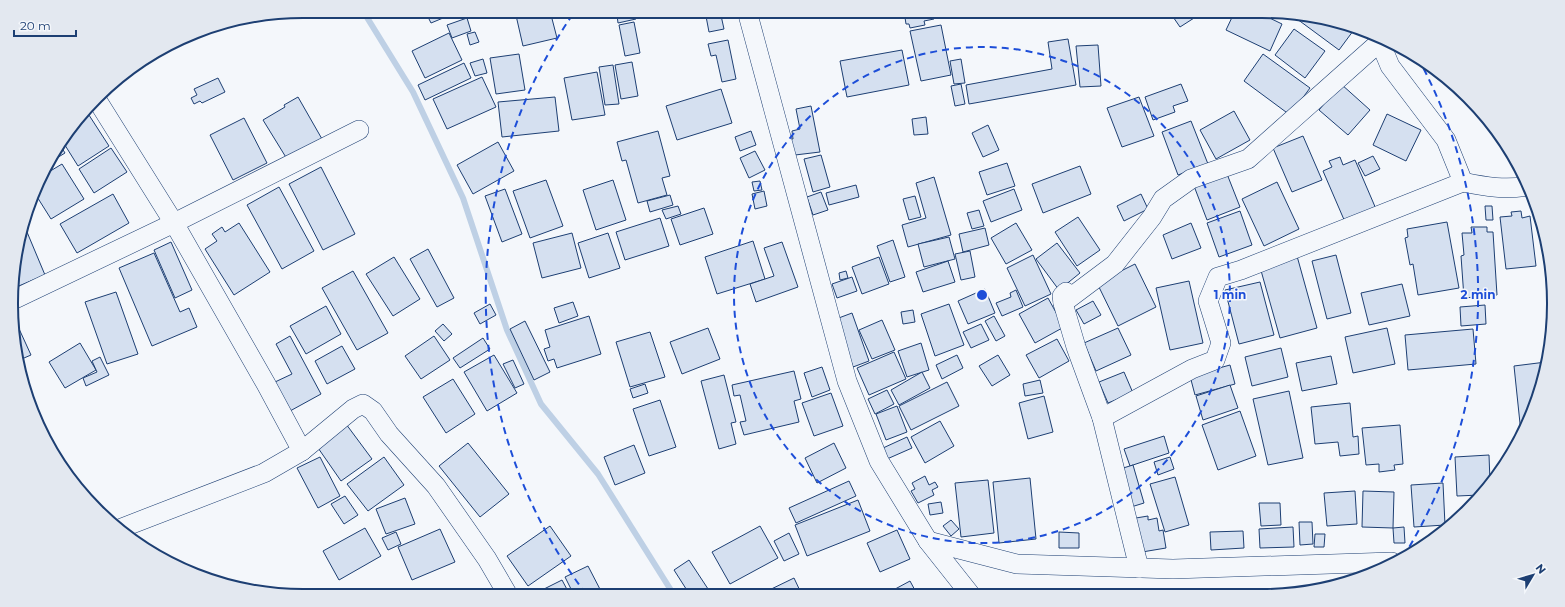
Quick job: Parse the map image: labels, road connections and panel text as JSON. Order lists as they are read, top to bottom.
{
  "scale_bar": "20 m",
  "north": "top right",
  "rings": ["1 min", "2 min"]
}
